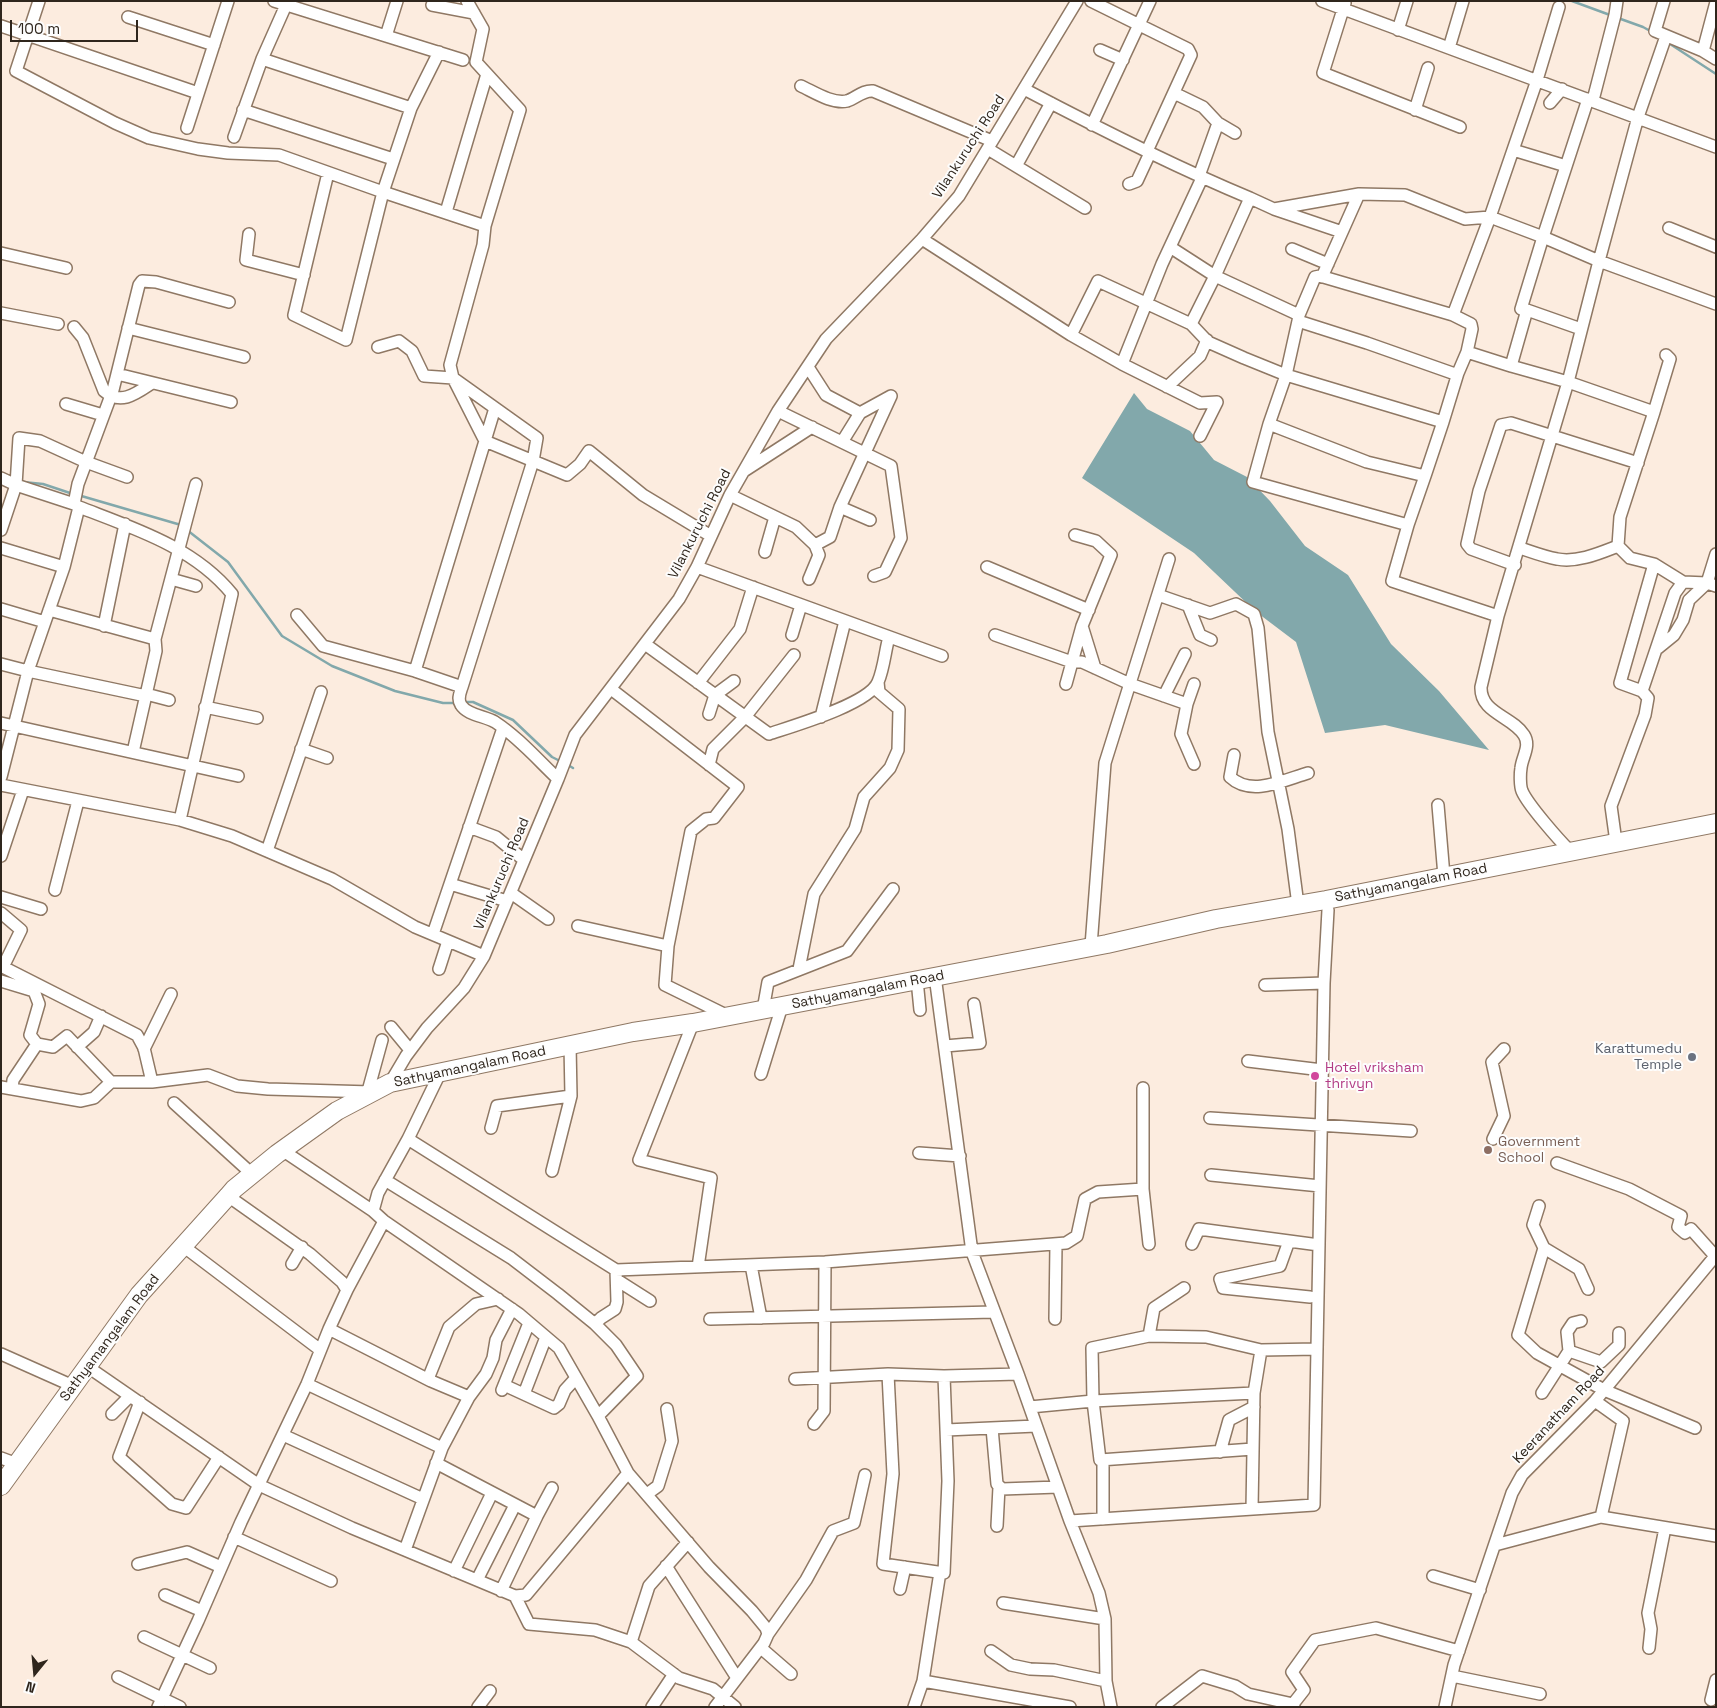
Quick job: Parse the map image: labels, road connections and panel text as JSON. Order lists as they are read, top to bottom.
{
  "streets": {
    "highway": ["Sathyamangalam Road"],
    "street": ["Vilankuruchi Road", "Keeranatham Road"]
  },
  "crossings": [
    ["Vilankuruchi Road", "Sathyamangalam Road"]
  ],
  "places": ["Karattumedu Temple", "Hotel vriksham thrivyn", "Government School"],
  "scale_bar": "100 m",
  "north": "bottom"
}
